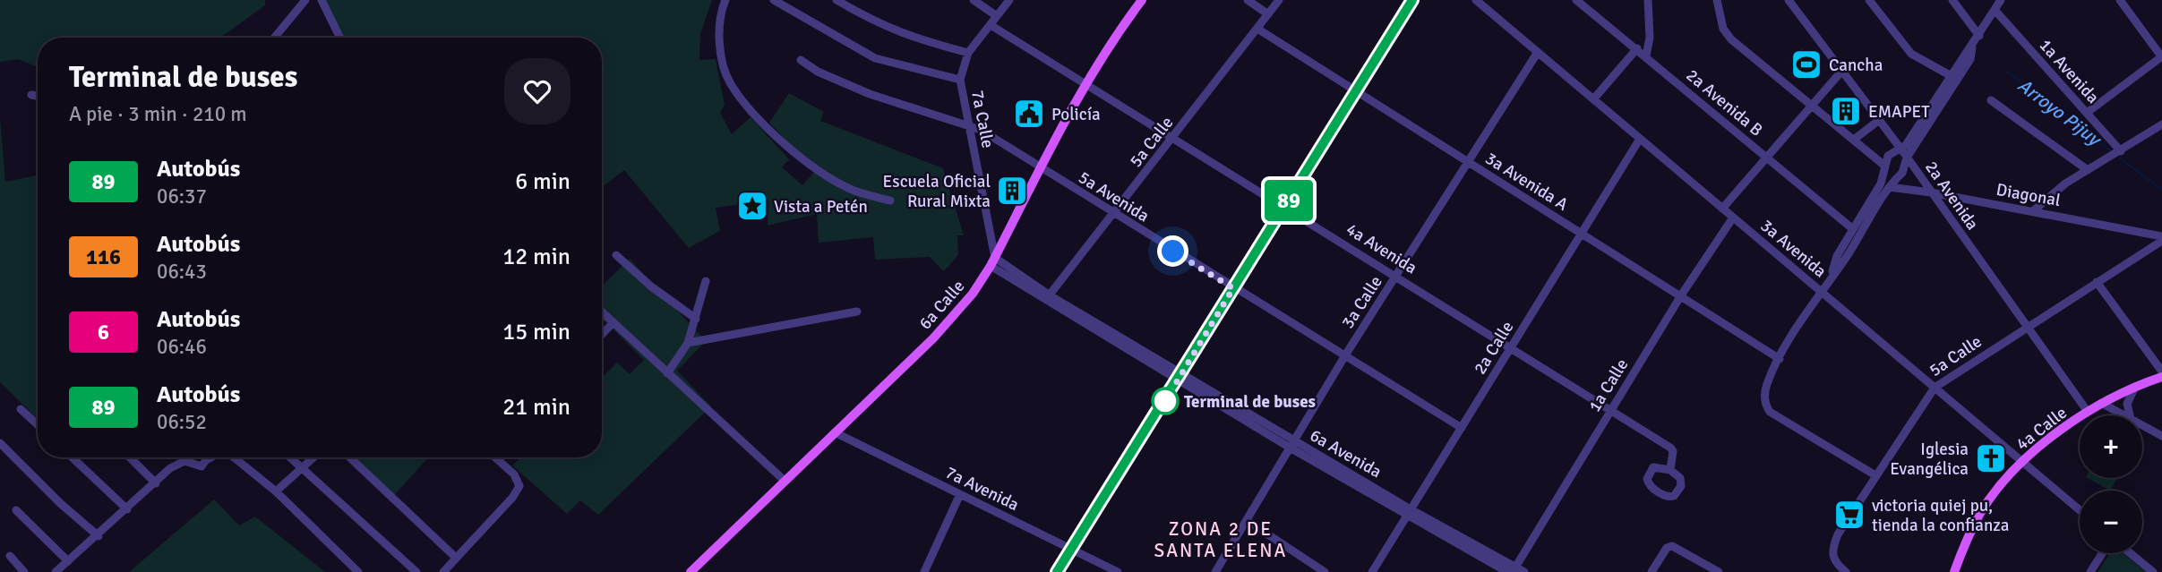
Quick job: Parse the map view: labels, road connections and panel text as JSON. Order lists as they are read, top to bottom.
{
  "streets": {
    "main road": ["6a Calle", "4a Calle"],
    "street": [
      "1a Avenida",
      "2a Avenida B",
      "7a Calle",
      "5a Calle",
      "3a Avenida A",
      "Diagonal",
      "2a Avenida",
      "5a Avenida",
      "4a Avenida",
      "3a Avenida",
      "3a Calle",
      "2a Calle",
      "1a Calle",
      "6a Avenida",
      "7a Avenida"
    ]
  },
  "crossings": [
    ["7a Calle", "5a Avenida"],
    ["7a Calle", "4a Avenida"],
    ["7a Calle", "6a Calle"],
    ["7a Calle", "6a Avenida"],
    ["5a Calle", "3a Avenida A"],
    ["5a Calle", "Diagonal"],
    ["5a Calle", "2a Avenida"],
    ["5a Calle", "5a Avenida"],
    ["5a Calle", "4a Avenida"],
    ["5a Calle", "3a Avenida"],
    ["5a Calle", "6a Avenida"],
    ["3a Avenida A", "3a Calle"],
    ["3a Avenida A", "2a Calle"],
    ["3a Avenida A", "1a Calle"],
    ["Diagonal", "2a Avenida"],
    ["2a Avenida", "4a Calle"],
    ["5a Avenida", "3a Calle"],
    ["5a Avenida", "6a Calle"],
    ["5a Avenida", "2a Calle"],
    ["4a Avenida", "3a Calle"],
    ["4a Avenida", "6a Calle"],
    ["4a Avenida", "2a Calle"],
    ["4a Avenida", "1a Calle"],
    ["3a Avenida", "3a Calle"],
    ["3a Avenida", "2a Calle"],
    ["3a Avenida", "1a Calle"],
    ["3a Avenida", "4a Calle"],
    ["3a Calle", "6a Avenida"],
    ["6a Calle", "6a Avenida"],
    ["6a Calle", "7a Avenida"],
    ["2a Calle", "6a Avenida"],
    ["1a Calle", "6a Avenida"]
  ],
  "districts": ["ZONA 2 DE SANTA ELENA"],
  "water": ["Arroyo Pijuy"],
  "places": {
    "sports": ["Cancha"],
    "building": ["EMAPET", "Escuela Oficial Rural Mixta"],
    "public building": ["Policía"],
    "place": ["Vista a Petén"],
    "other": ["Terminal de buses"],
    "church": ["Iglesia Evangélica"],
    "supermarket": ["victoria quiej pu, tienda la confianza"]
  },
  "lines": ["bus line 89"],
  "page": {
    "on_map": "89",
    "heading": ["Terminal de buses", "A pie · 3 min · 210 m"],
    "list": [
      {
        "mark": "89",
        "name": "Autobús",
        "note": "06:37",
        "value": "6 min"
      },
      {
        "mark": "116",
        "name": "Autobús",
        "note": "06:43",
        "value": "12 min"
      },
      {
        "mark": "6",
        "name": "Autobús",
        "note": "06:46",
        "value": "15 min"
      },
      {
        "mark": "89",
        "name": "Autobús",
        "note": "06:52",
        "value": "21 min"
      }
    ],
    "map_buttons": ["+", "−"]
  }
}
